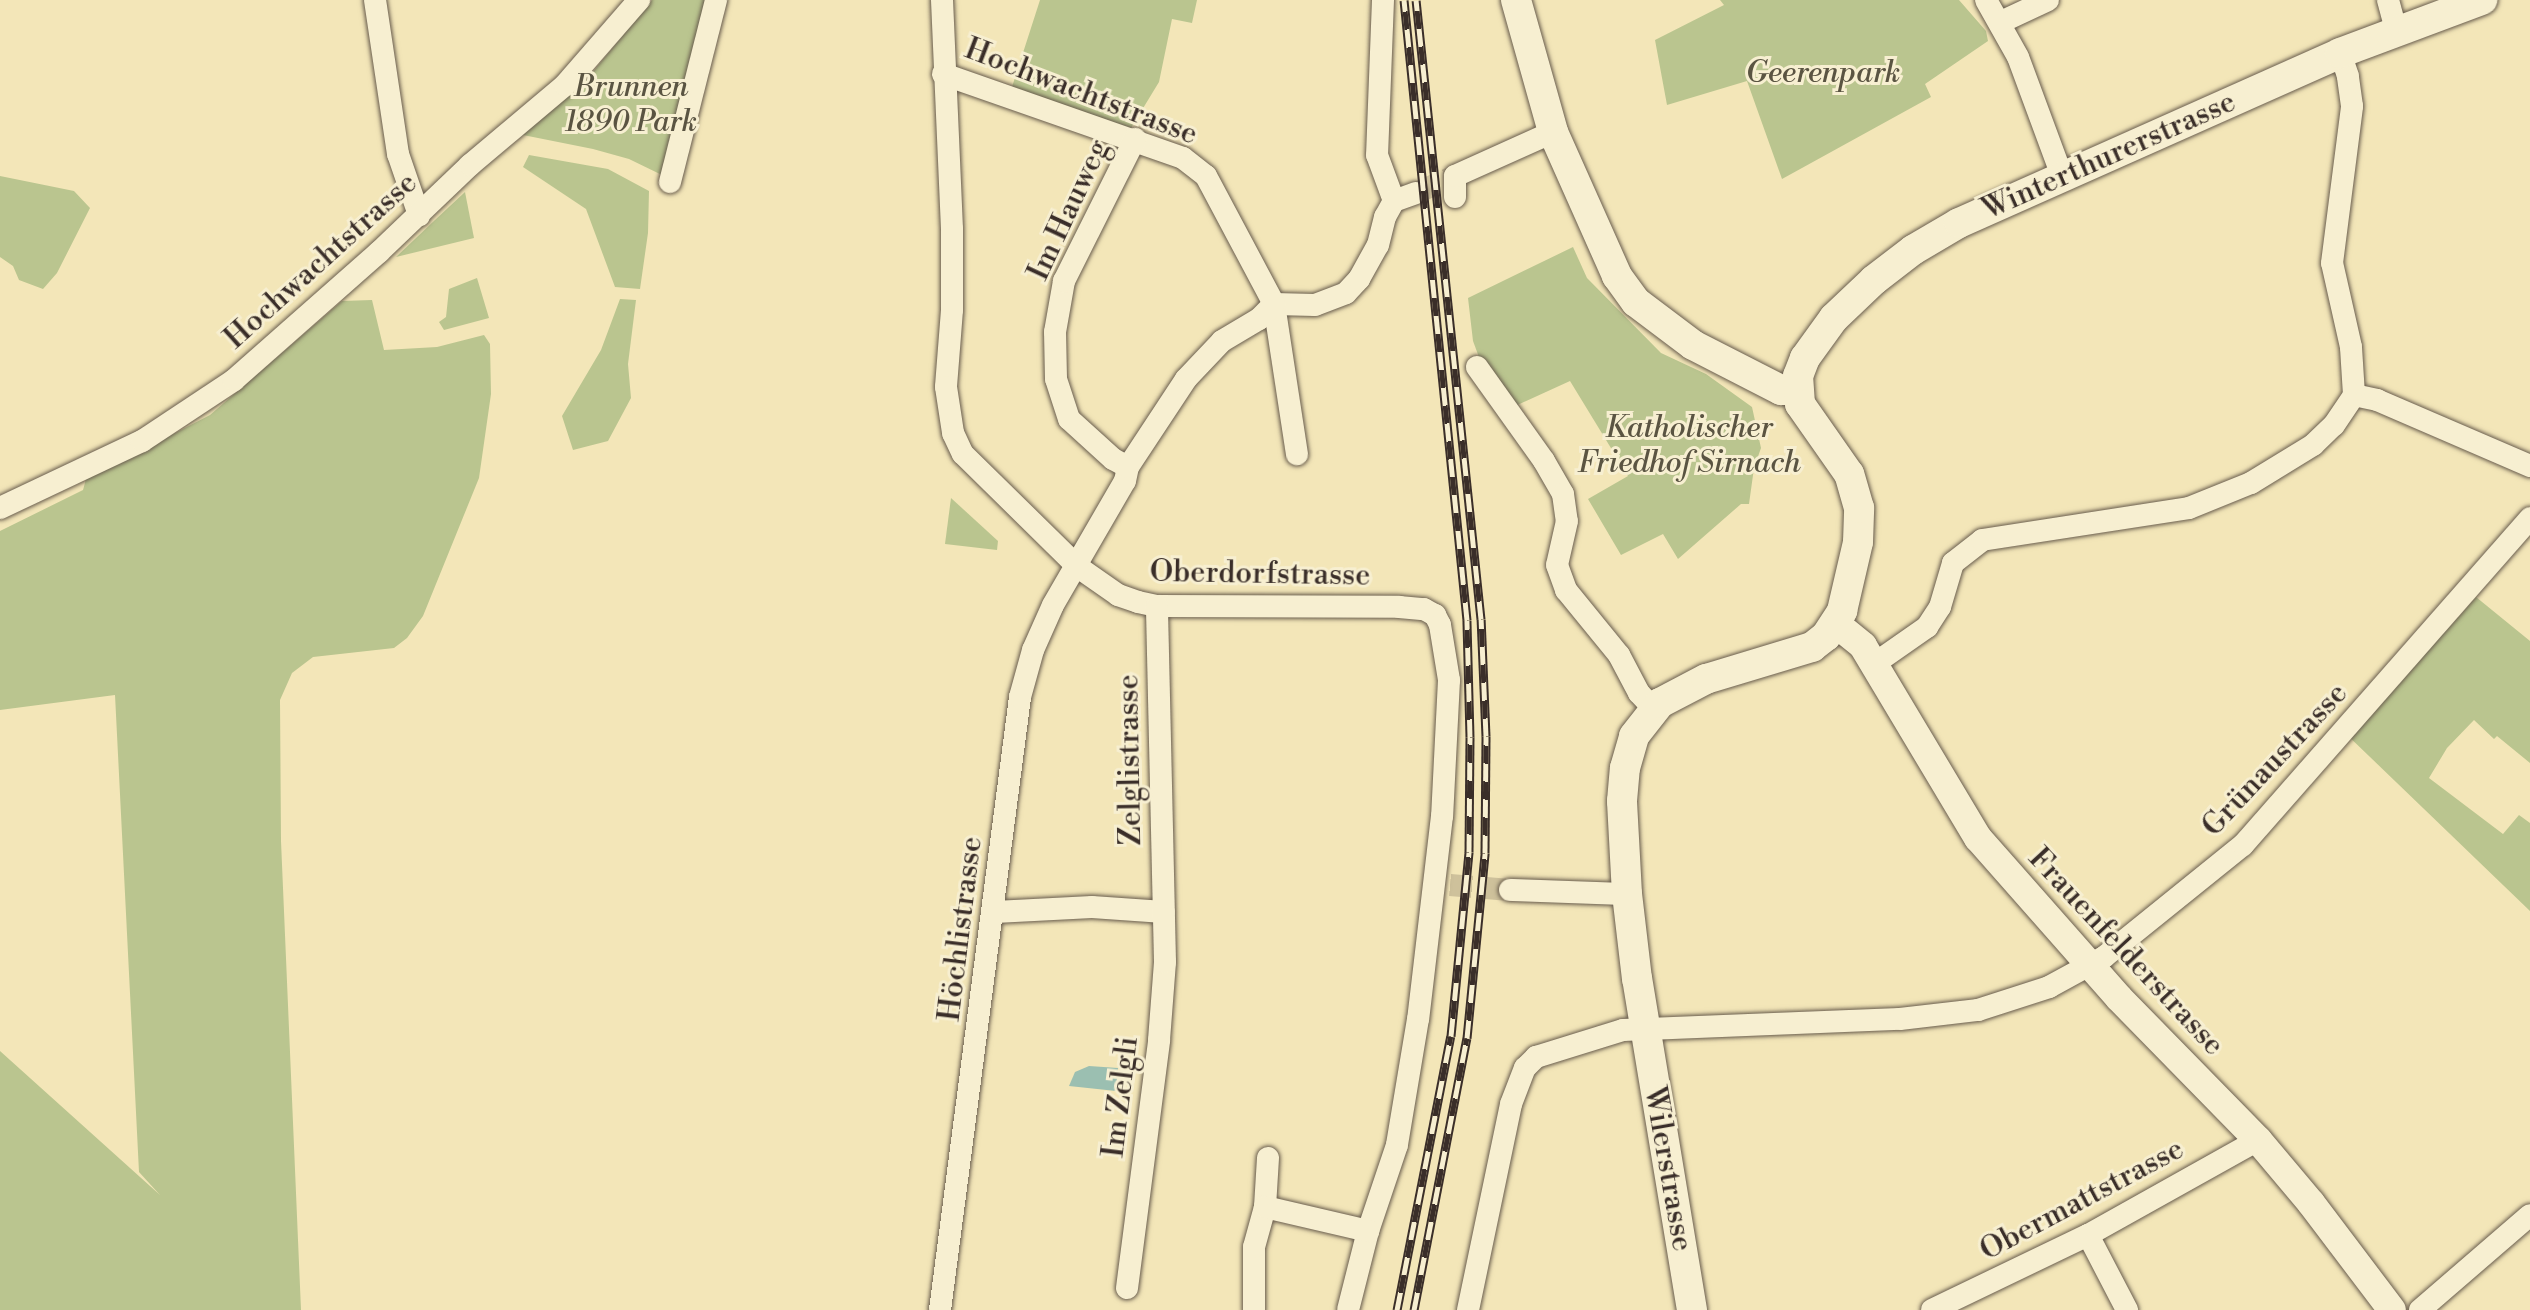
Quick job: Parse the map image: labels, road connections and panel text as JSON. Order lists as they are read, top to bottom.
{
  "streets": {
    "main road": ["Winterthurerstrasse", "Wilerstrasse"],
    "street": [
      "Hochwachtstrasse",
      "Im Hauweg",
      "Oberdorfstrasse",
      "Zelglistrasse",
      "Grünaustrasse",
      "Höchlistrasse",
      "Frauenfelderstrasse",
      "Im Zelgli",
      "Obermattstrasse"
    ]
  },
  "crossings": [
    ["Hochwachtstrasse", "Im Hauweg"],
    ["Hochwachtstrasse", "Oberdorfstrasse"],
    ["Oberdorfstrasse", "Zelglistrasse"],
    ["Oberdorfstrasse", "Höchlistrasse"],
    ["Zelglistrasse", "Im Zelgli"],
    ["Grünaustrasse", "Frauenfelderstrasse"],
    ["Grünaustrasse", "Wilerstrasse"],
    ["Frauenfelderstrasse", "Obermattstrasse"]
  ],
  "parks": ["Geerenpark", "Brunnen 1890 Park", "Katholischer Friedhof Sirnach"]
}
